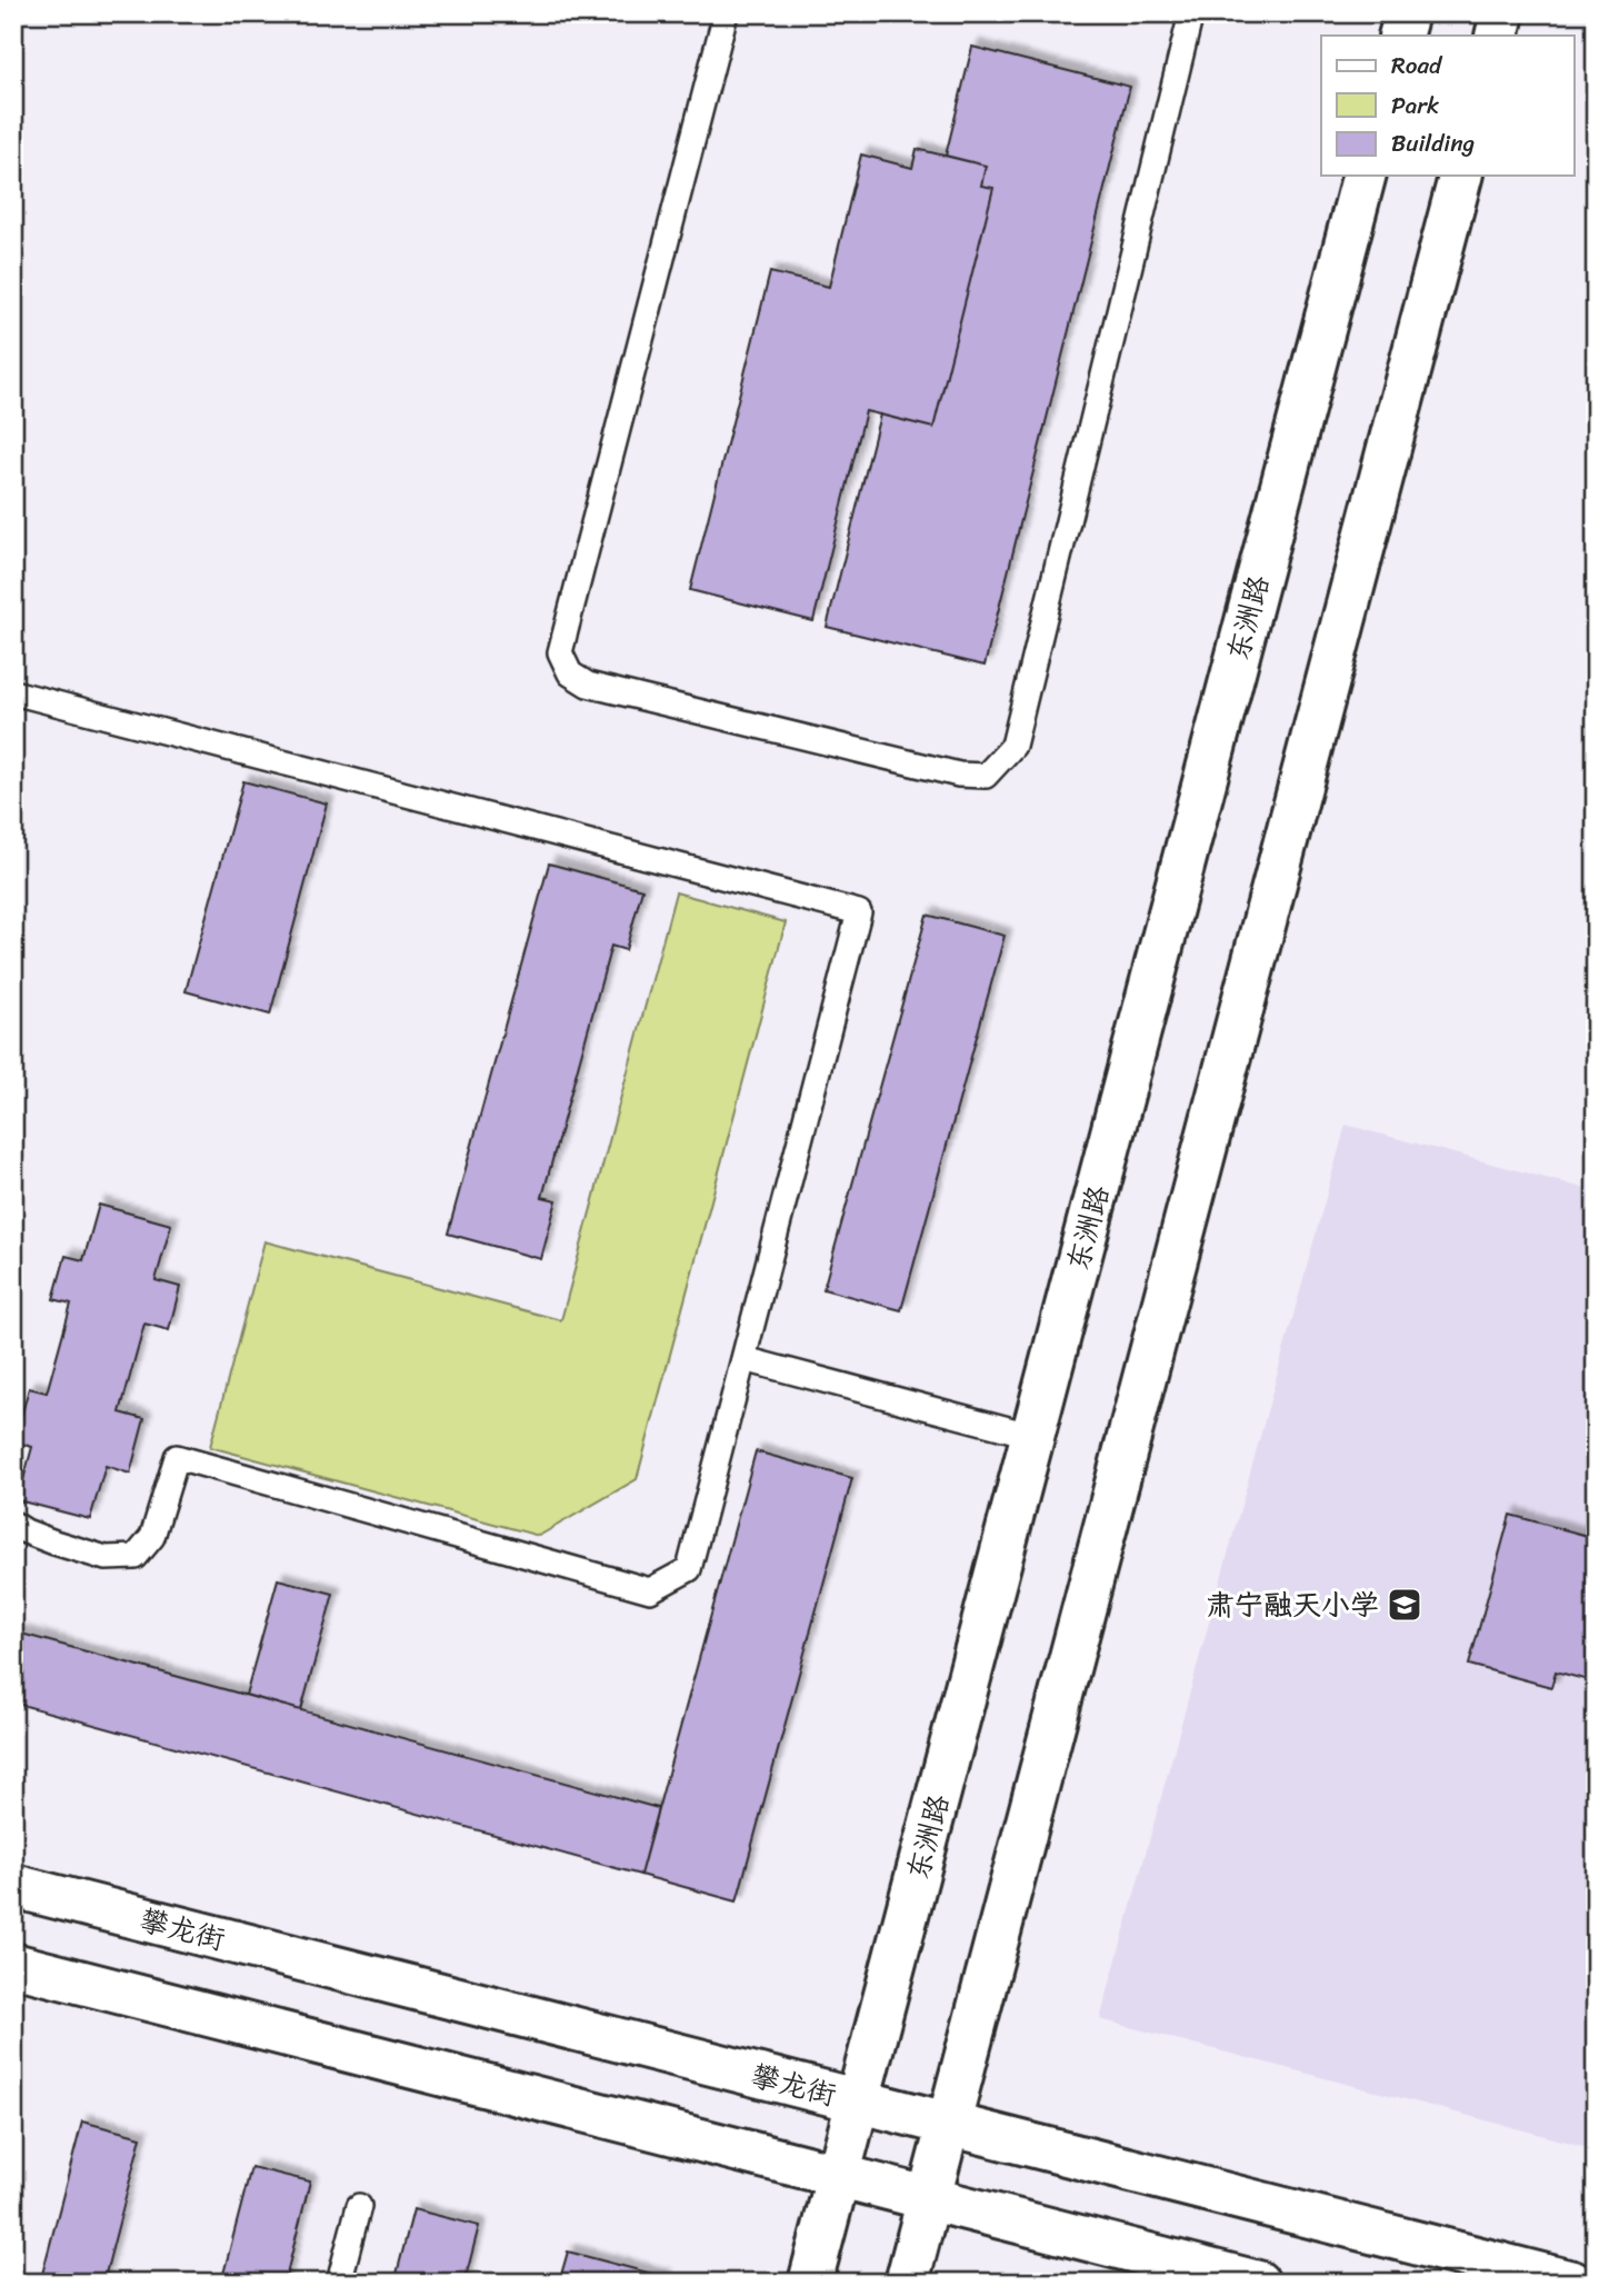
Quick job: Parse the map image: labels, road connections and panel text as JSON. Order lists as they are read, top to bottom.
{
  "streets": {
    "street": ["东洲路", "攀龙街"]
  },
  "crossings": [
    ["东洲路", "攀龙街"]
  ],
  "places": {
    "school or university": ["肃宁融天小学"]
  },
  "legend": ["Road", "Park", "Building"]
}
